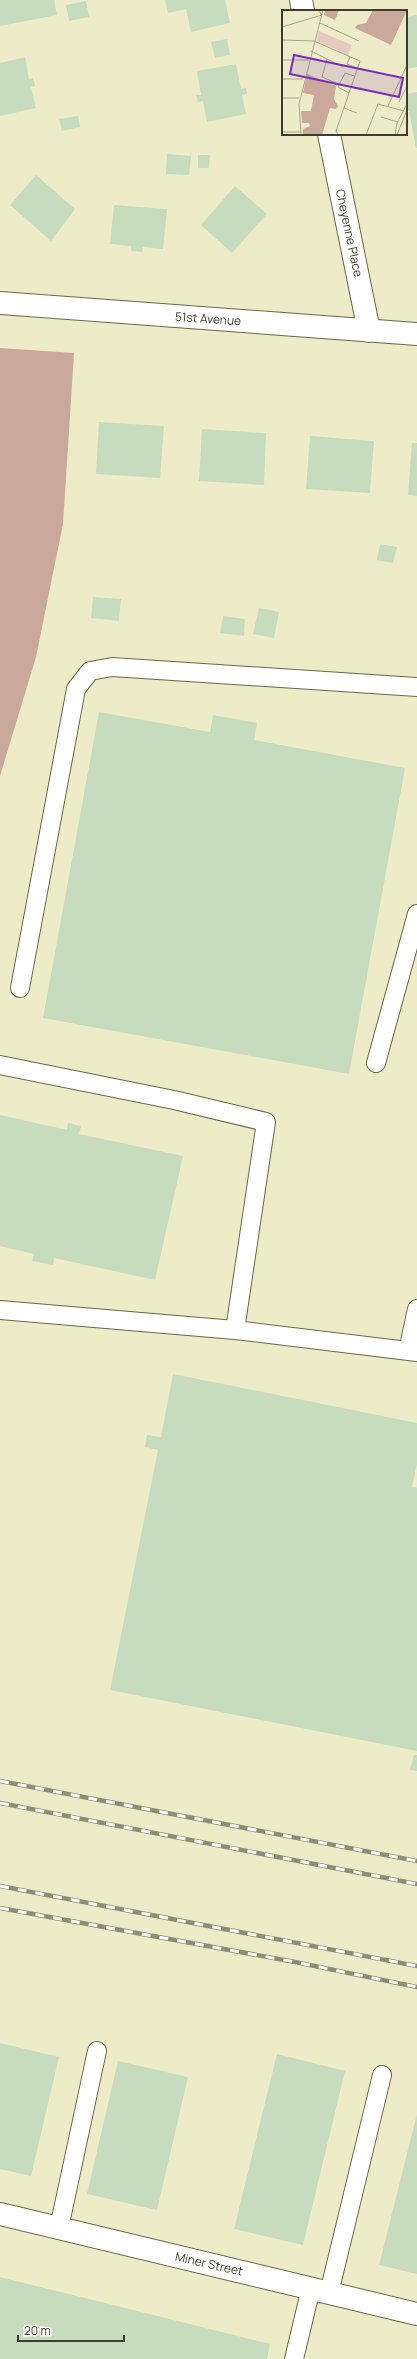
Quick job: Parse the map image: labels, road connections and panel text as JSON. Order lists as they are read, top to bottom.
{
  "streets": {
    "street": ["Cheyenne Place", "51st Avenue", "Miner Street"]
  },
  "crossings": [
    ["Cheyenne Place", "51st Avenue"]
  ],
  "scale_bar": "20 m"
}
